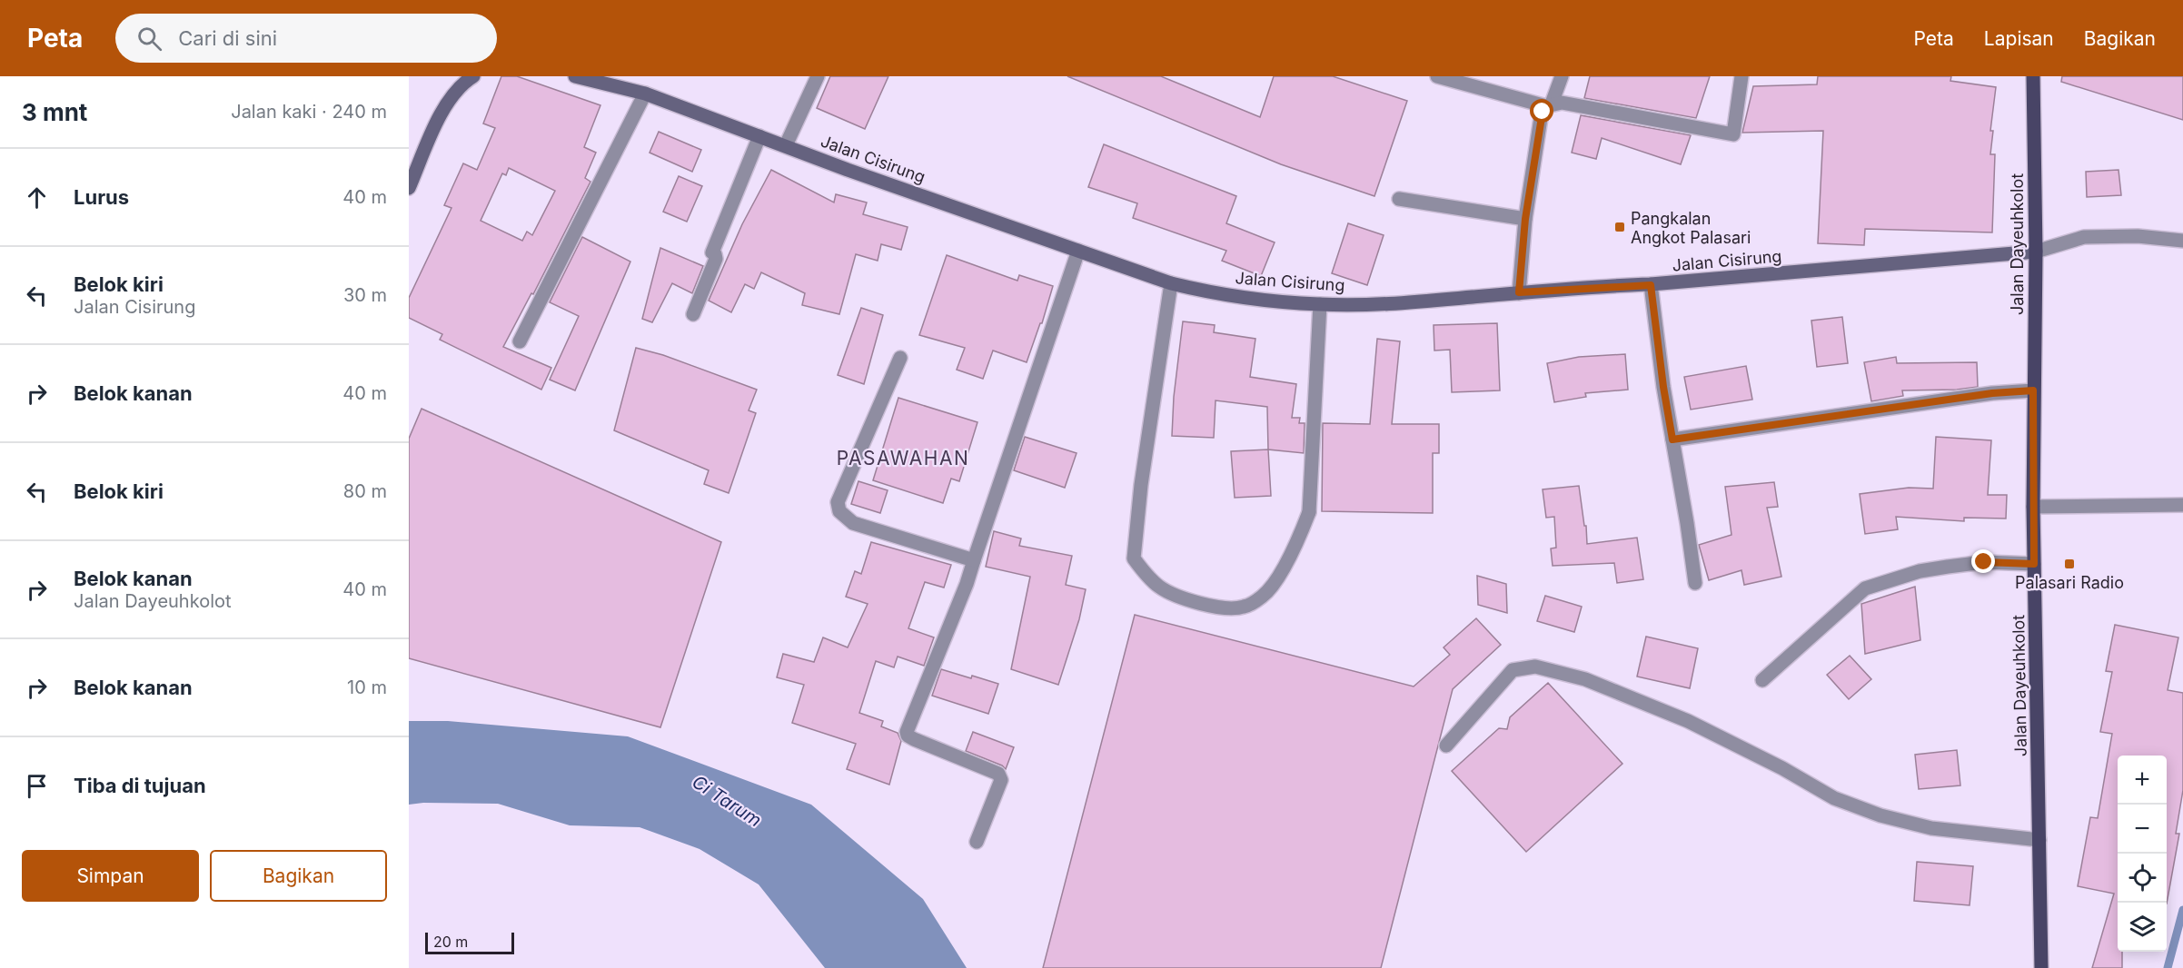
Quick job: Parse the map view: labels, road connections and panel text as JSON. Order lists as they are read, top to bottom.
{
  "streets": {
    "main road": ["Jalan Cisirung", "Jalan Dayeuhkolot"]
  },
  "crossings": [
    ["Jalan Cisirung", "Jalan Dayeuhkolot"]
  ],
  "districts": ["PASAWAHAN"],
  "water": ["Ci Tarum"],
  "places": {
    "transit": ["Pangkalan Angkot Palasari", "Palasari Radio"]
  },
  "scale_bar": "20 m",
  "page": {
    "header": "Peta",
    "search": "Cari di sini",
    "nav": ["Peta", "Lapisan", "Bagikan"],
    "heading": ["3 mnt", "Jalan kaki · 240 m"],
    "list": [
      ["Lurus", "40 m"],
      ["Belok kiri", "Jalan Cisirung", "30 m"],
      ["Belok kanan", "40 m"],
      ["Belok kiri", "80 m"],
      ["Belok kanan", "Jalan Dayeuhkolot", "40 m"],
      ["Belok kanan", "10 m"],
      "Tiba di tujuan"
    ],
    "map_buttons": ["+", "−"],
    "buttons": ["Simpan", "Bagikan"],
    "scale": "20 m"
  }
}
